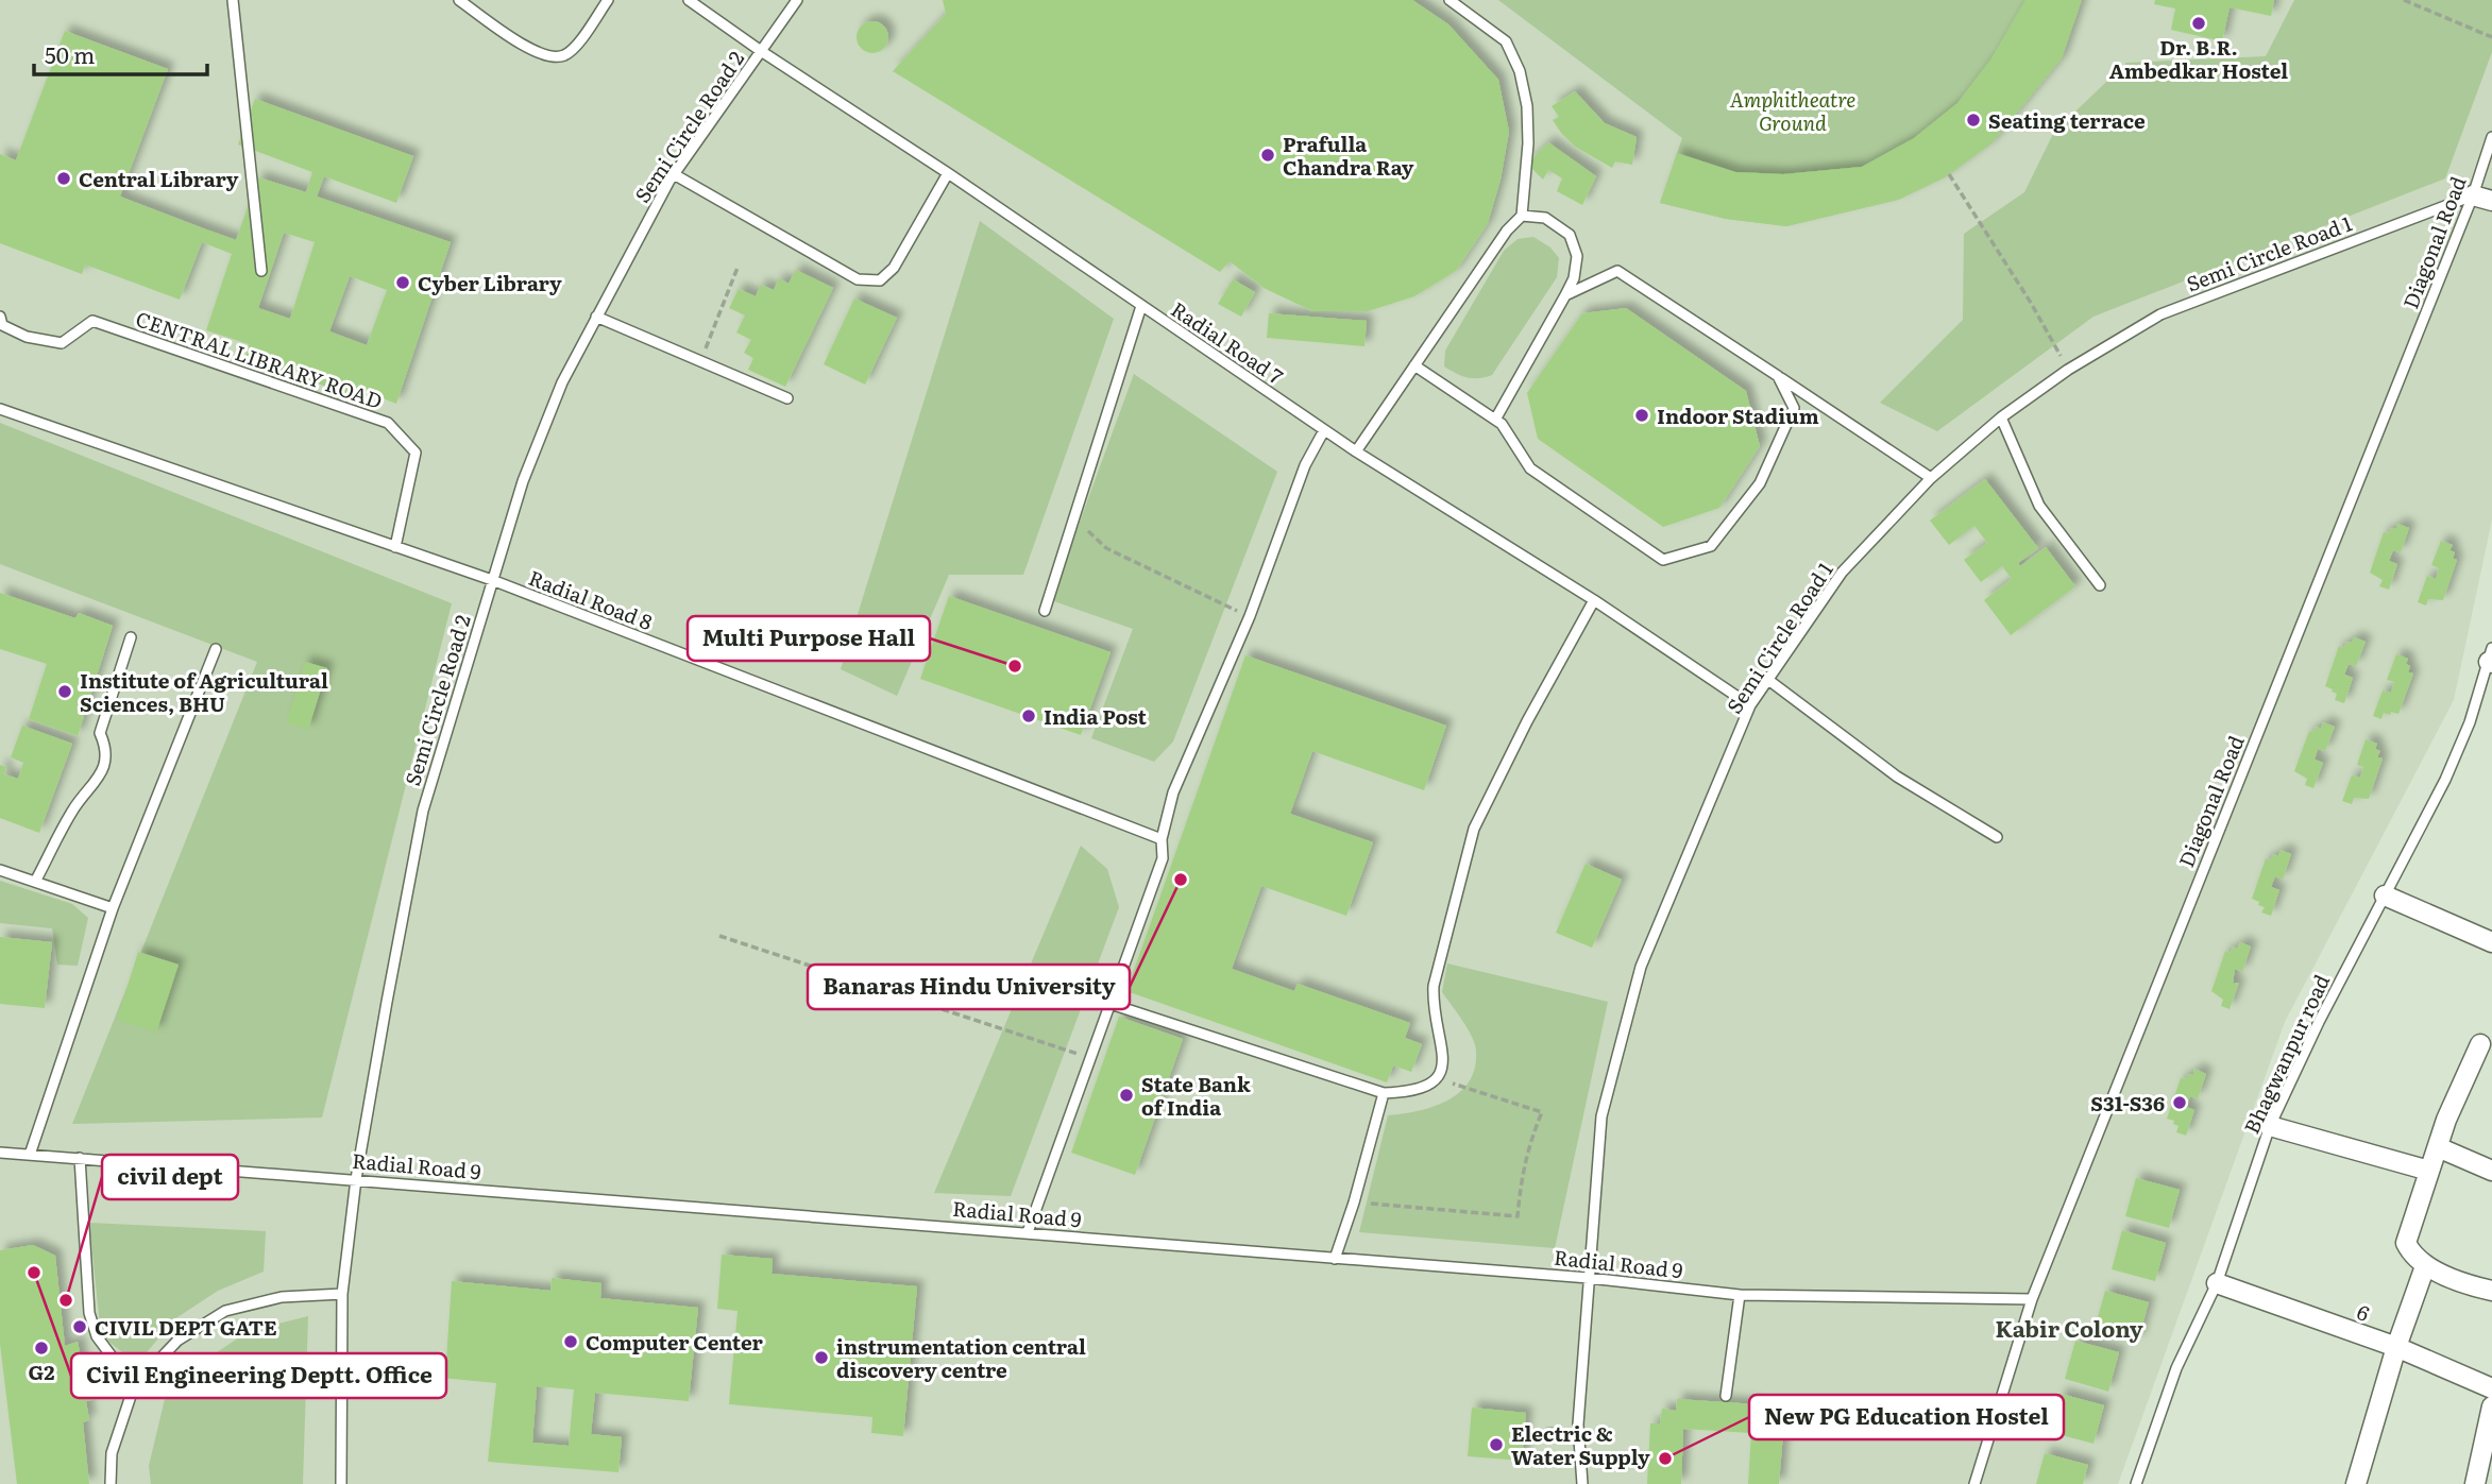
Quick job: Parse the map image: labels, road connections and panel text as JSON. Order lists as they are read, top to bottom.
{
  "streets": {
    "street": ["6"],
    "lane": [
      "Semi Circle Road 2",
      "Diagonal Road",
      "Semi Circle Road 1",
      "Radial Road 7",
      "CENTRAL LIBRARY ROAD",
      "Radial Road 8",
      "Bhagwanpur road",
      "Radial Road 9"
    ]
  },
  "crossings": [
    ["Semi Circle Road 2", "Radial Road 7"],
    ["Semi Circle Road 2", "Radial Road 8"],
    ["Semi Circle Road 2", "Radial Road 9"],
    ["Diagonal Road", "Semi Circle Road 1"],
    ["Diagonal Road", "Radial Road 9"],
    ["Semi Circle Road 1", "Radial Road 7"],
    ["Semi Circle Road 1", "Radial Road 9"],
    ["CENTRAL LIBRARY ROAD", "Radial Road 8"],
    ["Bhagwanpur road", "6"]
  ],
  "districts": ["Kabir Colony"],
  "parks": ["Amphitheatre Ground"],
  "places": [
    "Dr. B.R. Ambedkar Hostel",
    "Seating terrace",
    "Prafulla Chandra Ray",
    "Central Library",
    "Cyber Library",
    "Indoor Stadium",
    "Multi Purpose Hall",
    "Institute of Agricultural Sciences, BHU",
    "India Post",
    "Banaras Hindu University",
    "State Bank of India",
    "S31-S36",
    "Civil Engineering Deptt. Office",
    "civil dept",
    "CIVIL DEPT GATE",
    "Computer Center",
    "G2",
    "instrumentation central discovery centre",
    "Electric & Water Supply",
    "New PG Education Hostel"
  ],
  "scale_bar": "50 m"
}
